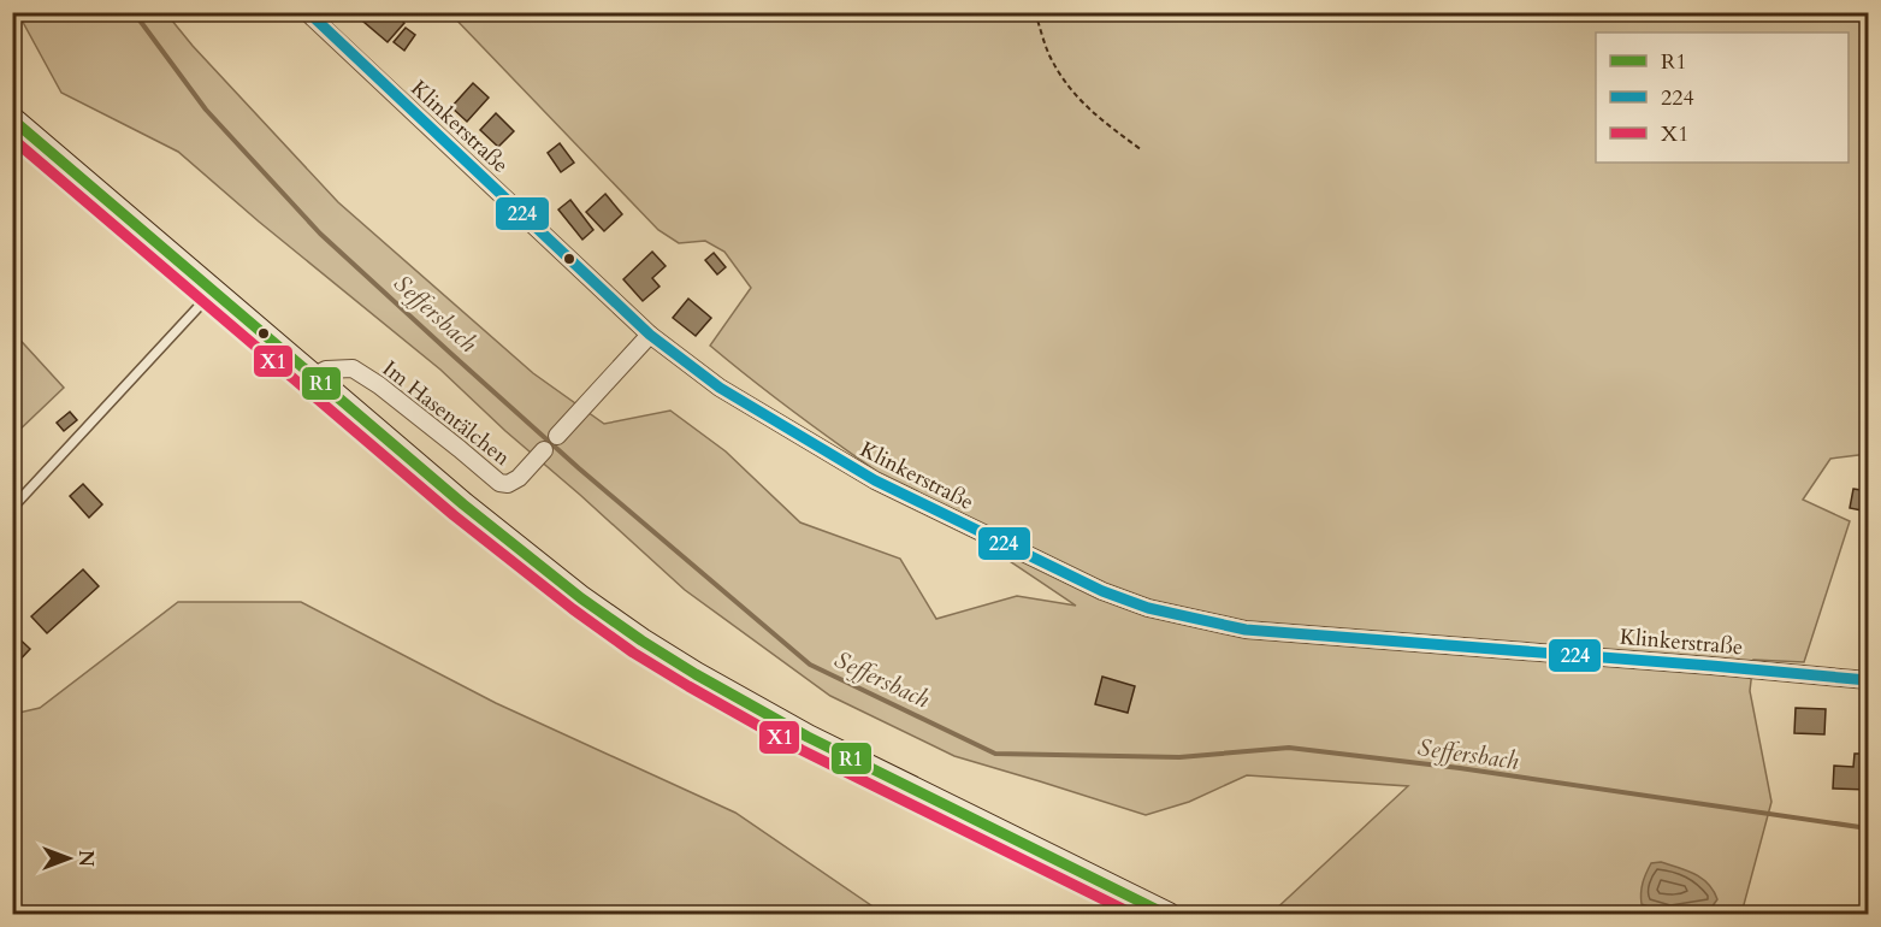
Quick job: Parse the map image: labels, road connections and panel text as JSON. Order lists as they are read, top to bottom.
{
  "streets": {
    "street": ["Klinkerstraße", "Im Hasentälchen"]
  },
  "water": ["Seffersbach"],
  "lines": ["transit line 224", "transit line R1", "transit line X1"],
  "legend": ["R1", "224", "X1"],
  "north": "right"
}
